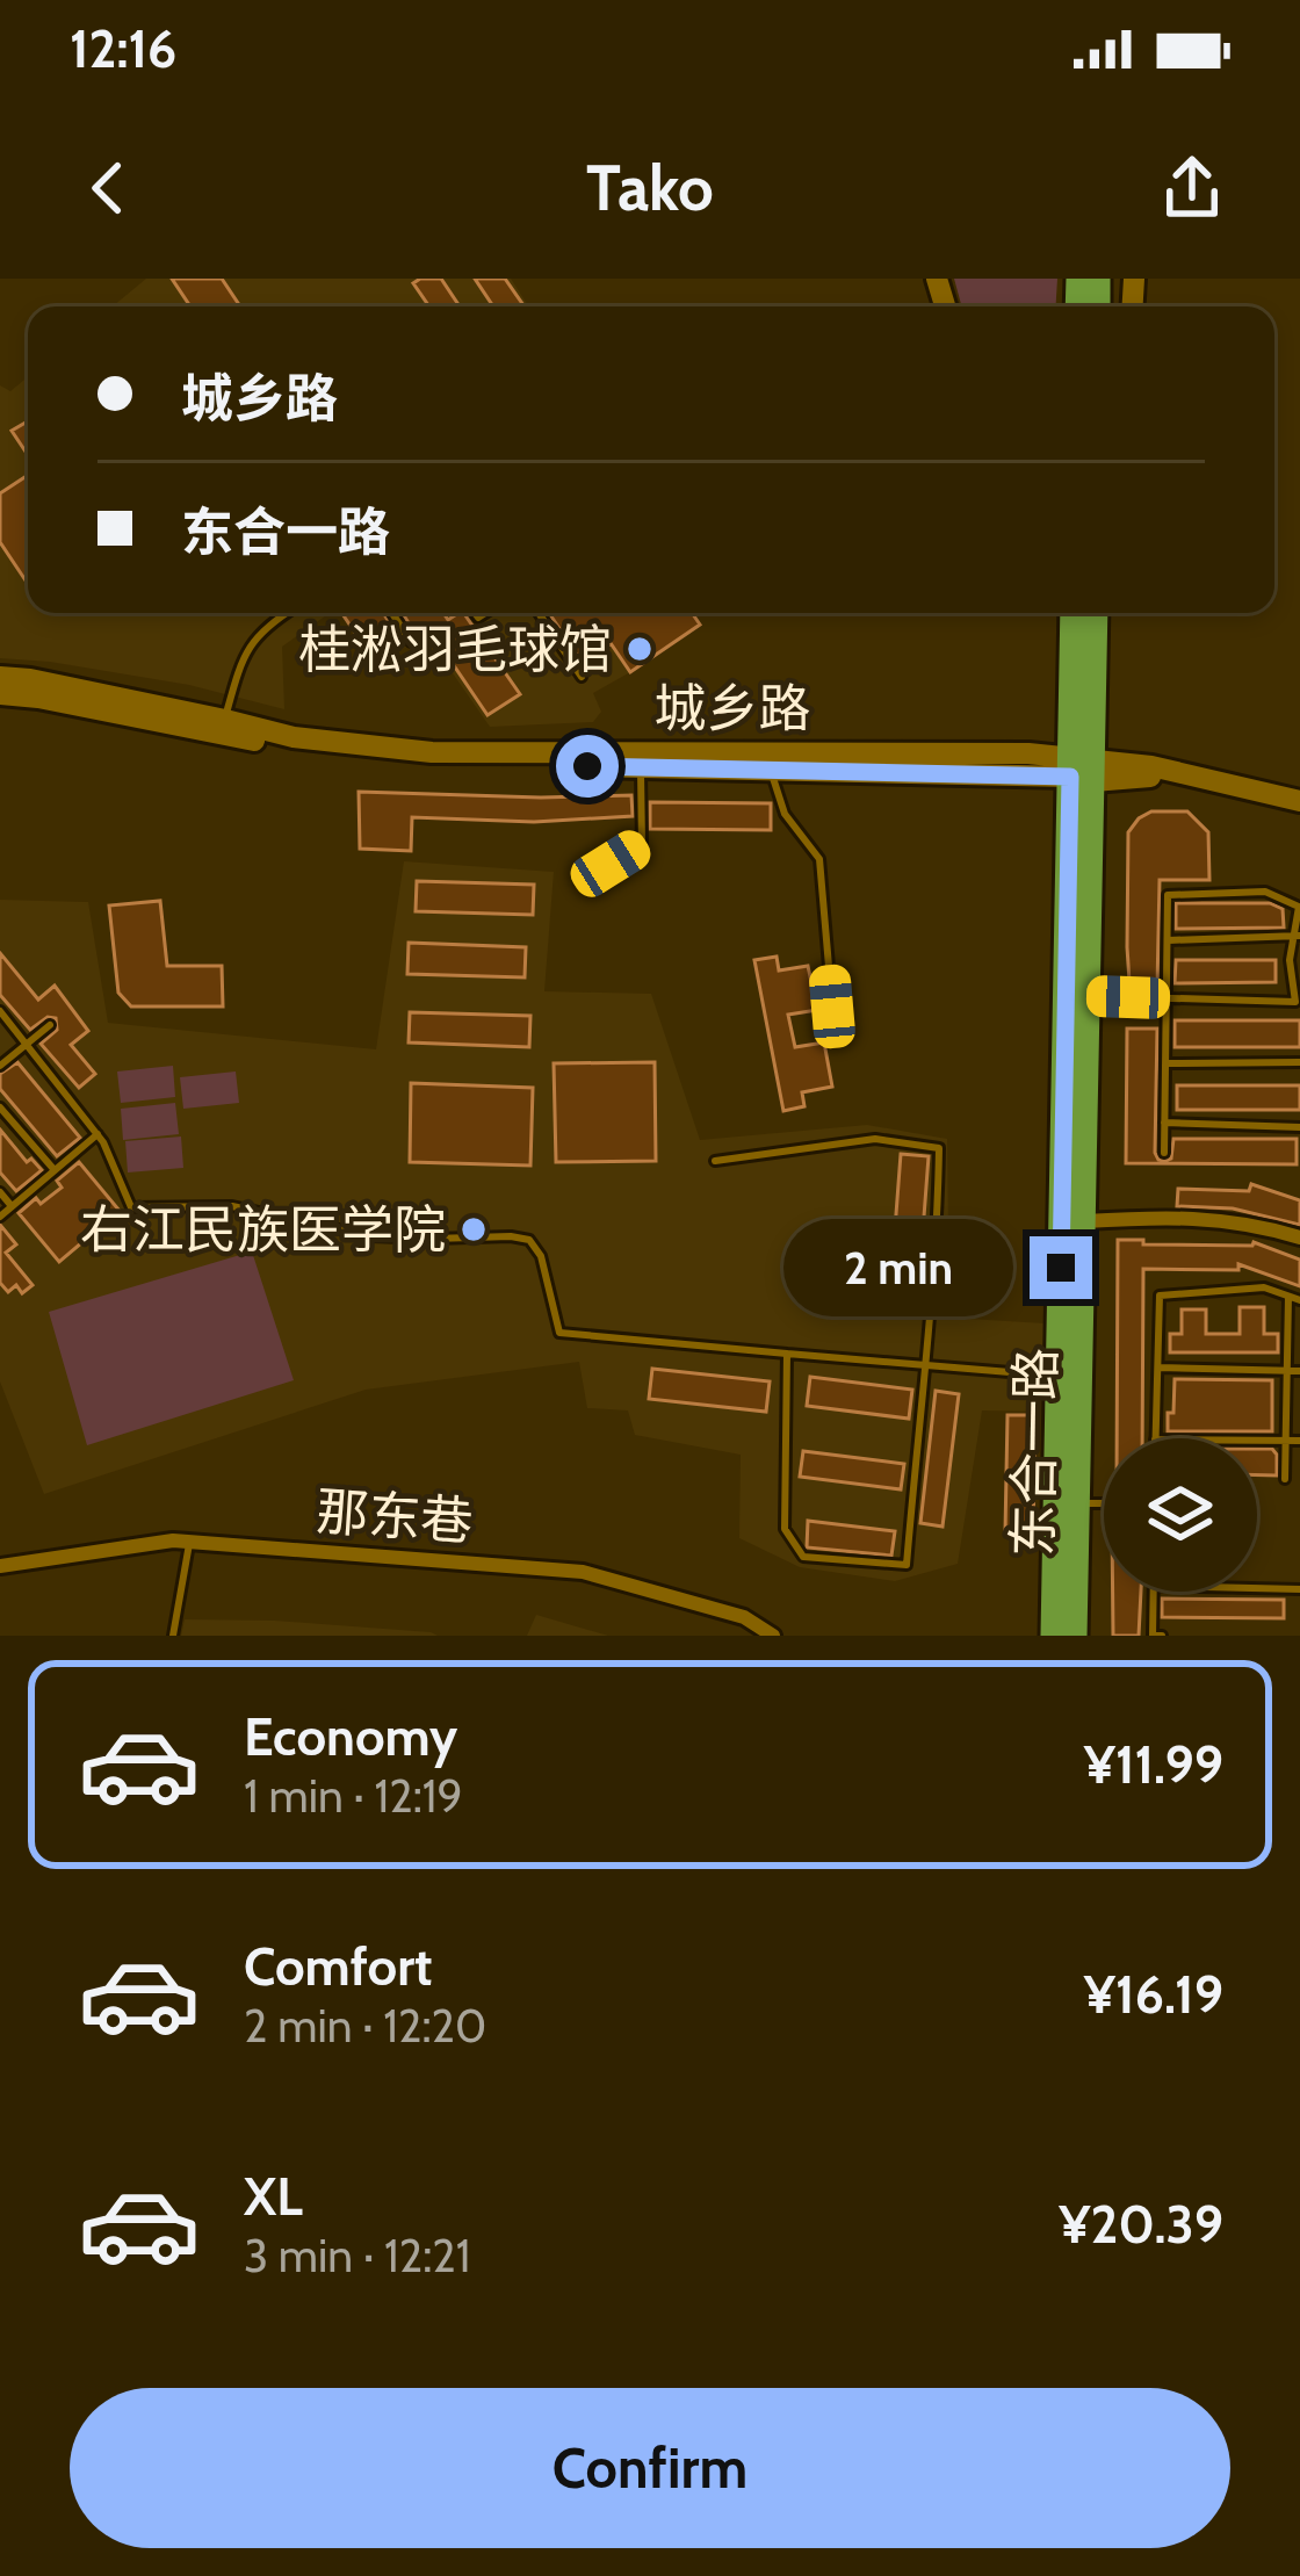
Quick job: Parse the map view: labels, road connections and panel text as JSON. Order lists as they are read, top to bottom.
{
  "streets": {
    "main road": ["城乡路", "东合一路"],
    "street": ["那东巷"]
  },
  "crossings": [
    ["城乡路", "东合一路"]
  ],
  "places": ["桂淞羽毛球馆", "右江民族医学院"],
  "page": {
    "status": "12:16",
    "header": "Tako",
    "banner": ["城乡路", "东合一路"],
    "bubble": "2 min",
    "list": [
      {
        "name": "Economy",
        "note": "1 min · 12:19",
        "value": "¥11.99"
      },
      {
        "name": "Comfort",
        "note": "2 min · 12:20",
        "value": "¥16.19"
      },
      {
        "name": "XL",
        "note": "3 min · 12:21",
        "value": "¥20.39"
      }
    ],
    "buttons": "Confirm"
  }
}
